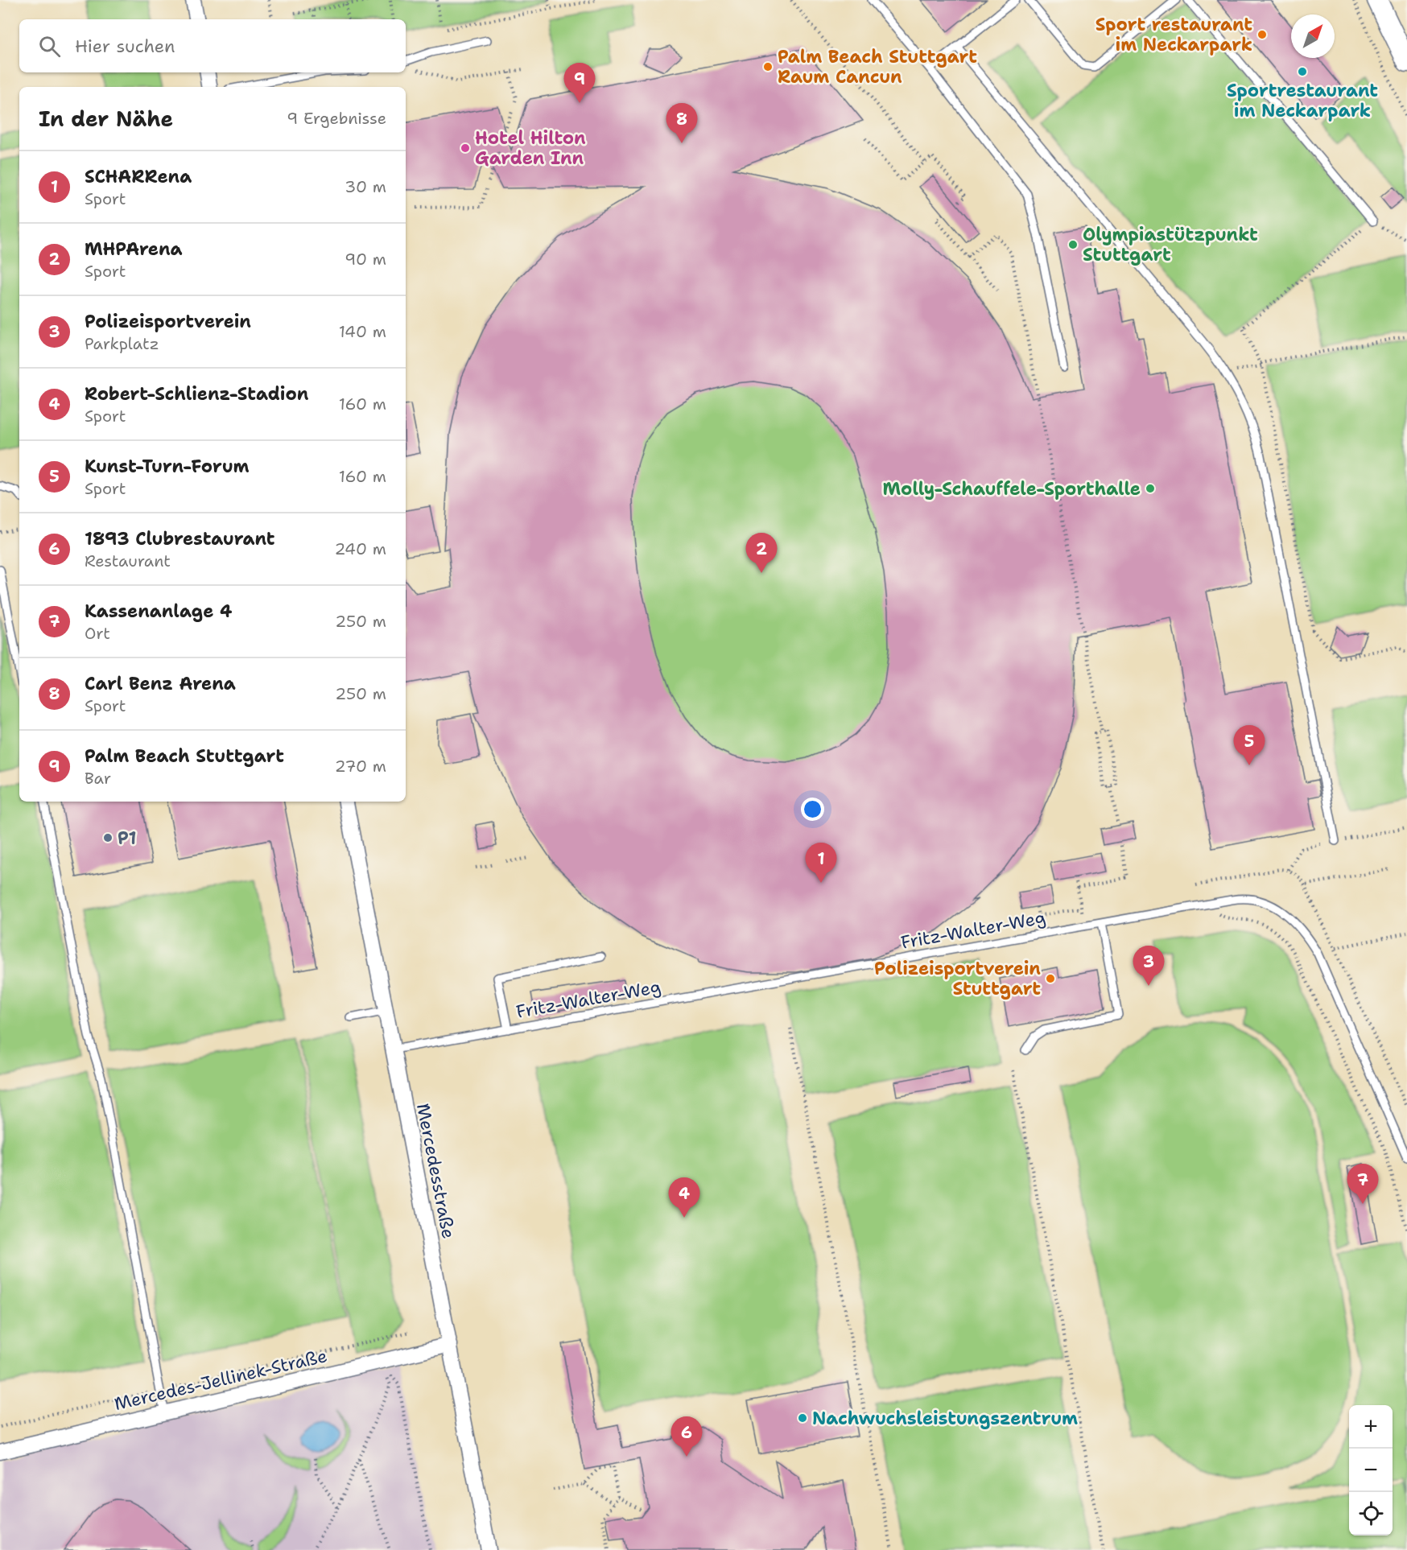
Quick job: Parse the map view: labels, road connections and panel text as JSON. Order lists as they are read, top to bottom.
{
  "streets": {
    "street": ["Mercedesstraße", "Mercedes-Jellinek-Straße"],
    "lane": ["Fritz-Walter-Weg"]
  },
  "crossings": [
    ["Fritz-Walter-Weg", "Mercedesstraße"],
    ["Mercedesstraße", "Mercedes-Jellinek-Straße"]
  ],
  "places": [
    "Sport restaurant im Neckarpark",
    "Palm Beach Stuttgart Raum Cancun",
    "Sportrestaurant im Neckarpark",
    "Hotel Hilton Garden Inn",
    "Olympiastützpunkt Stuttgart",
    "Molly-Schauffele-Sporthalle",
    "P1",
    "Polizeisportverein Stuttgart",
    "Nachwuchsleistungszentrum"
  ],
  "north": "top right",
  "page": {
    "search": "Hier suchen",
    "pins": [
      "9",
      "8",
      "2",
      "5",
      "1",
      "3",
      "7",
      "4",
      "6"
    ],
    "heading": ["In der Nähe", "9 Ergebnisse"],
    "list": [
      {
        "mark": "1",
        "name": "SCHARRena",
        "note": "Sport",
        "value": "30 m"
      },
      {
        "mark": "2",
        "name": "MHPArena",
        "note": "Sport",
        "value": "90 m"
      },
      {
        "mark": "3",
        "name": "Polizeisportverein",
        "note": "Parkplatz",
        "value": "140 m"
      },
      {
        "mark": "4",
        "name": "Robert-Schlienz-Stadion",
        "note": "Sport",
        "value": "160 m"
      },
      {
        "mark": "5",
        "name": "Kunst-Turn-Forum",
        "note": "Sport",
        "value": "160 m"
      },
      {
        "mark": "6",
        "name": "1893 Clubrestaurant",
        "note": "Restaurant",
        "value": "240 m"
      },
      {
        "mark": "7",
        "name": "Kassenanlage 4",
        "note": "Ort",
        "value": "250 m"
      },
      {
        "mark": "8",
        "name": "Carl Benz Arena",
        "note": "Sport",
        "value": "250 m"
      },
      {
        "mark": "9",
        "name": "Palm Beach Stuttgart",
        "note": "Bar",
        "value": "270 m"
      }
    ],
    "map_buttons": ["+", "−"]
  }
}
